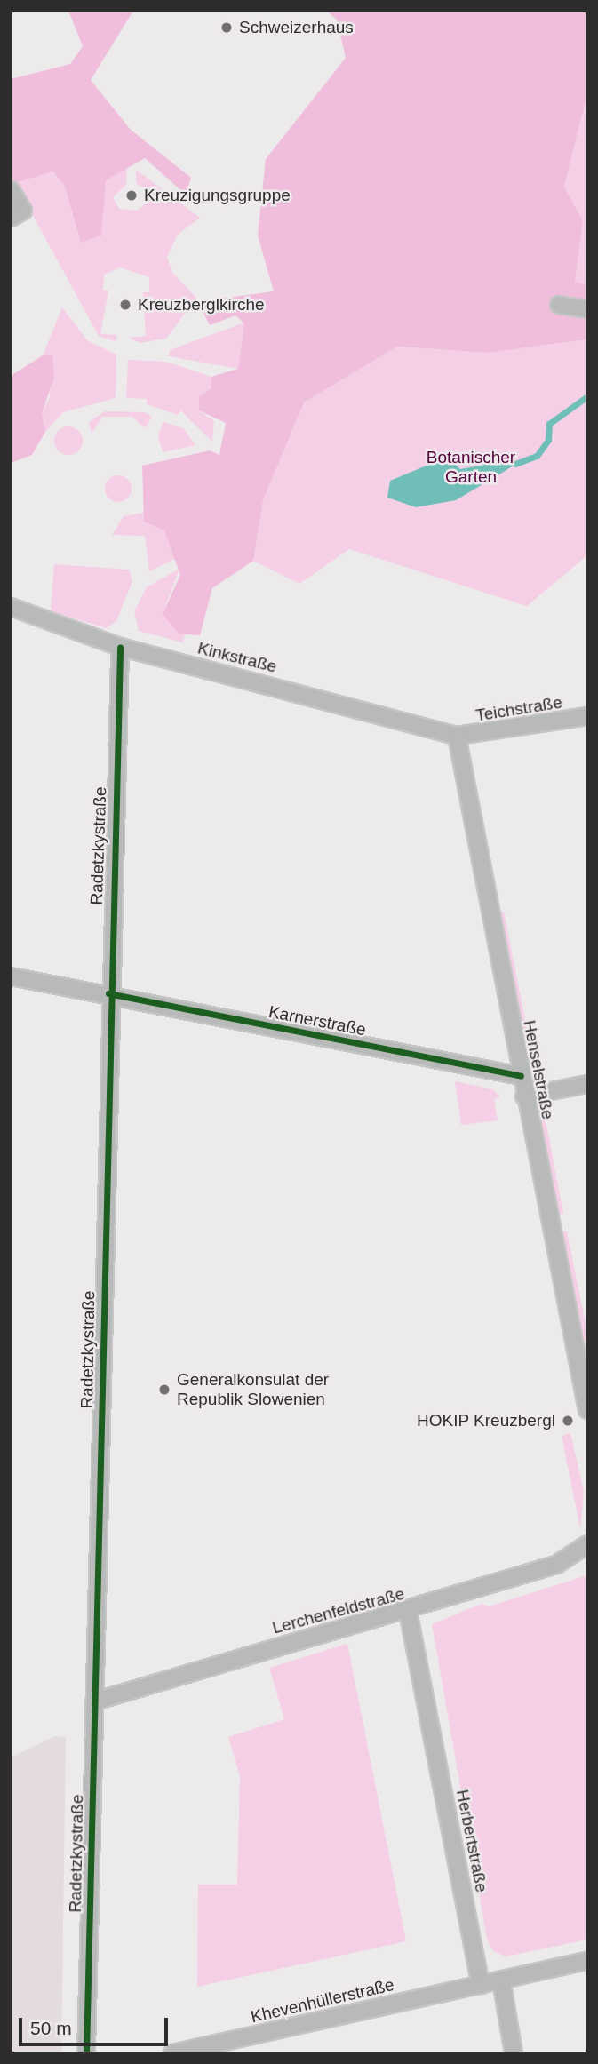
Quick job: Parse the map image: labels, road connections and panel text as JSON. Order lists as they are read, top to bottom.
{
  "streets": {
    "street": [
      "Kinkstraße",
      "Teichstraße",
      "Radetzkystraße",
      "Karnerstraße",
      "Henselstraße",
      "Lerchenfeldstraße",
      "Herbertstraße",
      "Khevenhüllerstraße"
    ]
  },
  "crossings": [
    ["Kinkstraße", "Teichstraße"],
    ["Kinkstraße", "Radetzkystraße"],
    ["Kinkstraße", "Henselstraße"],
    ["Teichstraße", "Henselstraße"],
    ["Radetzkystraße", "Karnerstraße"],
    ["Radetzkystraße", "Lerchenfeldstraße"],
    ["Karnerstraße", "Henselstraße"],
    ["Lerchenfeldstraße", "Herbertstraße"],
    ["Herbertstraße", "Khevenhüllerstraße"]
  ],
  "parks": ["Botanischer Garten"],
  "places": [
    "Schweizerhaus",
    "Kreuzigungsgruppe",
    "Kreuzberglkirche",
    "Generalkonsulat der Republik Slowenien",
    "HOKIP Kreuzbergl"
  ],
  "scale_bar": "50 m"
}
